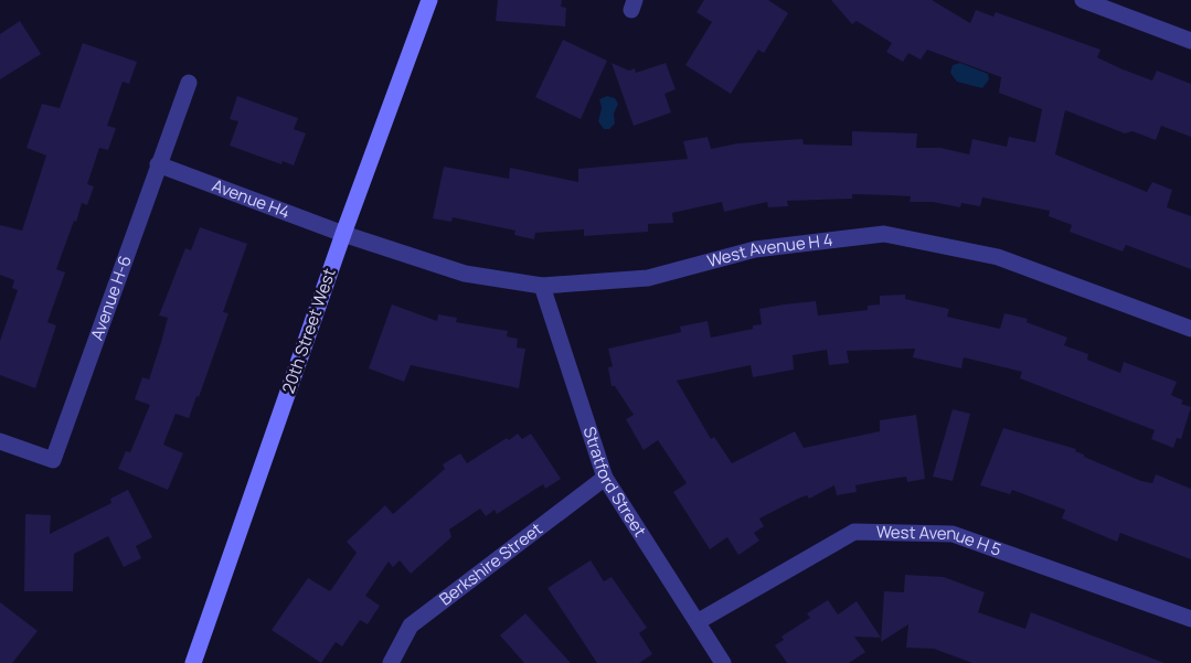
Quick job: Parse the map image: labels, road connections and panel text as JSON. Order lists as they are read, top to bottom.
{
  "streets": {
    "main road": ["20th Street West"],
    "street": [
      "Avenue H4",
      "West Avenue H 4",
      "Avenue H-6",
      "Stratford Street",
      "West Avenue H 5",
      "Berkshire Street"
    ]
  },
  "crossings": [
    ["Avenue H4", "West Avenue H 4"],
    ["Avenue H4", "Avenue H-6"],
    ["Avenue H4", "20th Street West"],
    ["West Avenue H 4", "20th Street West"],
    ["West Avenue H 4", "Stratford Street"],
    ["Stratford Street", "West Avenue H 5"],
    ["Stratford Street", "Berkshire Street"]
  ]
}
